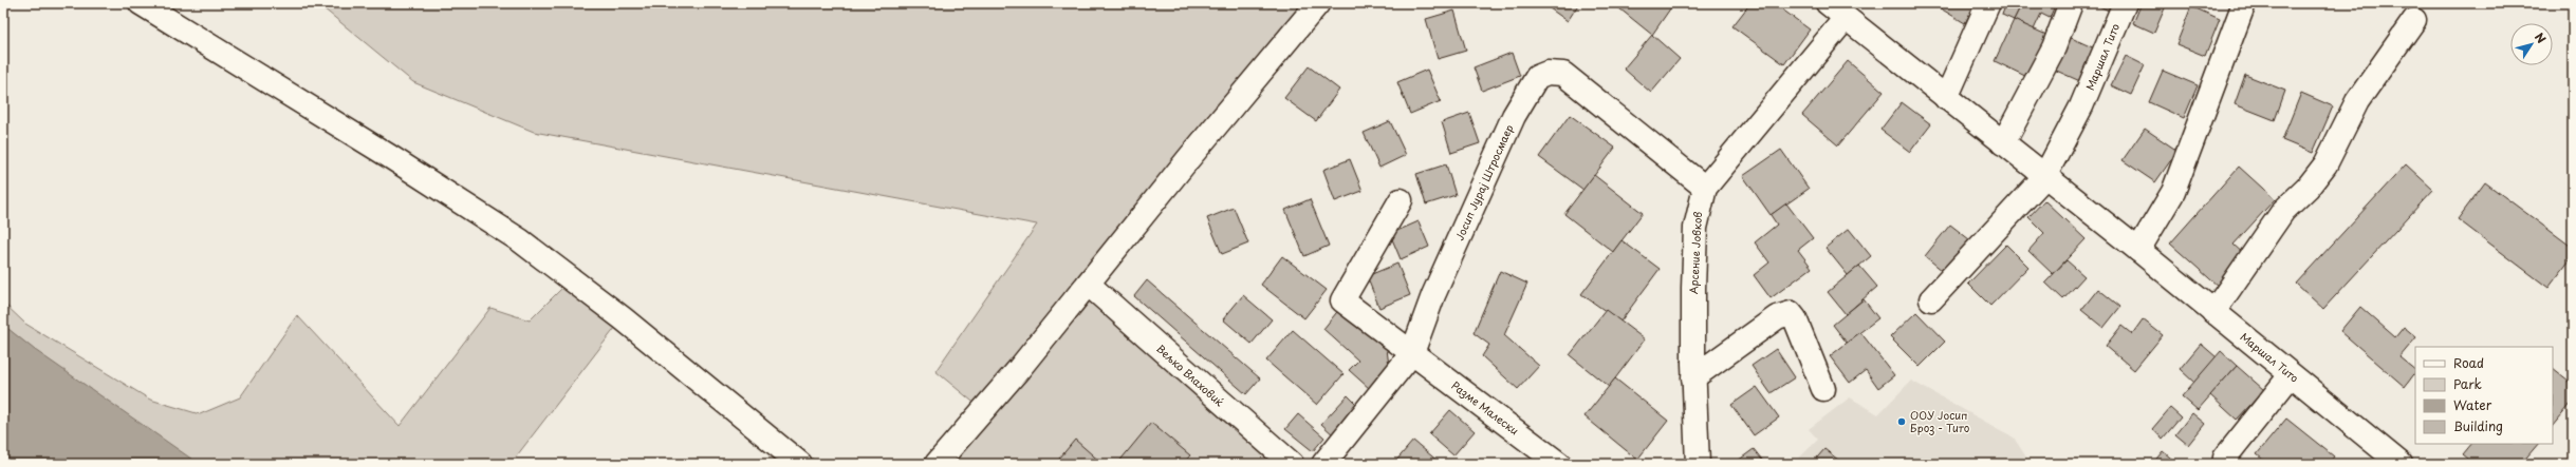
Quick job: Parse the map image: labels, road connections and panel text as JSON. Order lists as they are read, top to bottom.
{
  "streets": {
    "street": [
      "Маршал Тито",
      "Јосип Јурај Штросмаер",
      "Арсение Јовков",
      "Вељко Влаховиќ",
      "Разме Малески"
    ]
  },
  "crossings": [
    ["Маршал Тито", "Арсение Јовков"],
    ["Јосип Јурај Штросмаер", "Арсение Јовков"],
    ["Јосип Јурај Штросмаер", "Разме Малески"]
  ],
  "places": ["ООУ Јосип Броз - Тито"],
  "legend": [
    "Road",
    "Park",
    "Water",
    "Building"
  ],
  "north": "top right"
}
